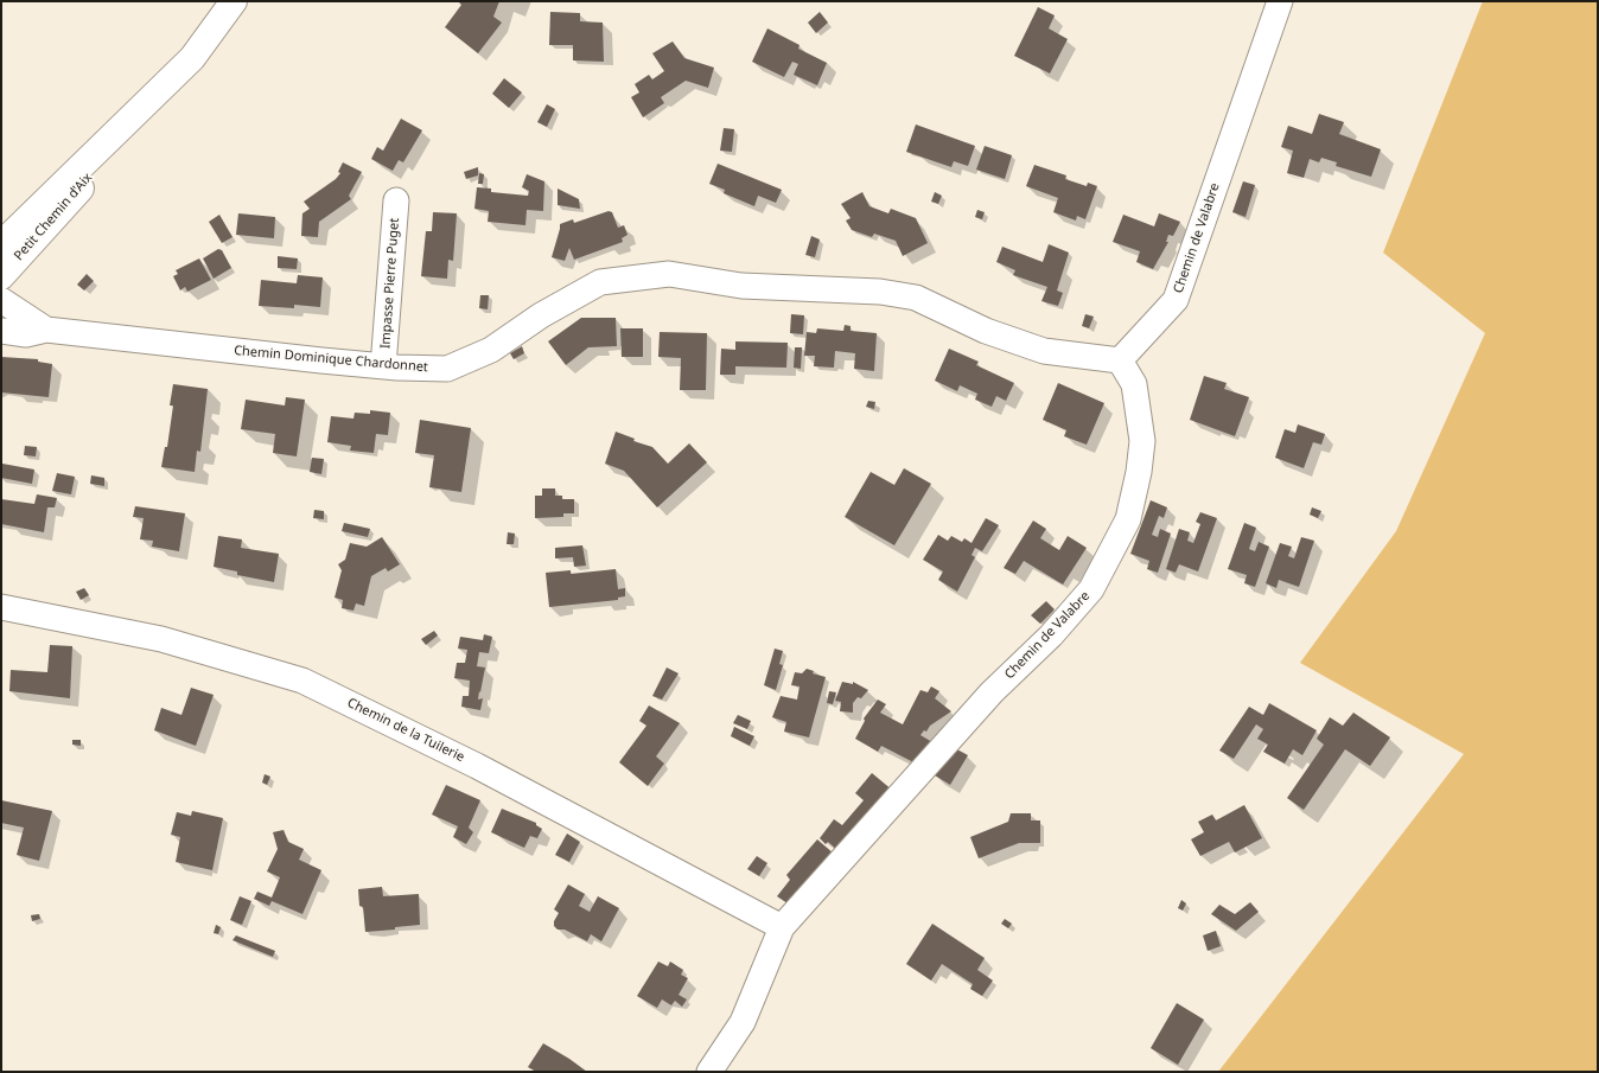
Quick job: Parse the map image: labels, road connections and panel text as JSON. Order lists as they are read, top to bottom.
{
  "streets": {
    "street": [
      "Petit Chemin d'Aix",
      "Chemin de Valabre",
      "Impasse Pierre Puget",
      "Chemin Dominique Chardonnet",
      "Chemin de la Tuilerie"
    ]
  },
  "crossings": [
    ["Chemin de Valabre", "Chemin Dominique Chardonnet"],
    ["Chemin de Valabre", "Chemin de la Tuilerie"],
    ["Impasse Pierre Puget", "Chemin Dominique Chardonnet"]
  ]
}
